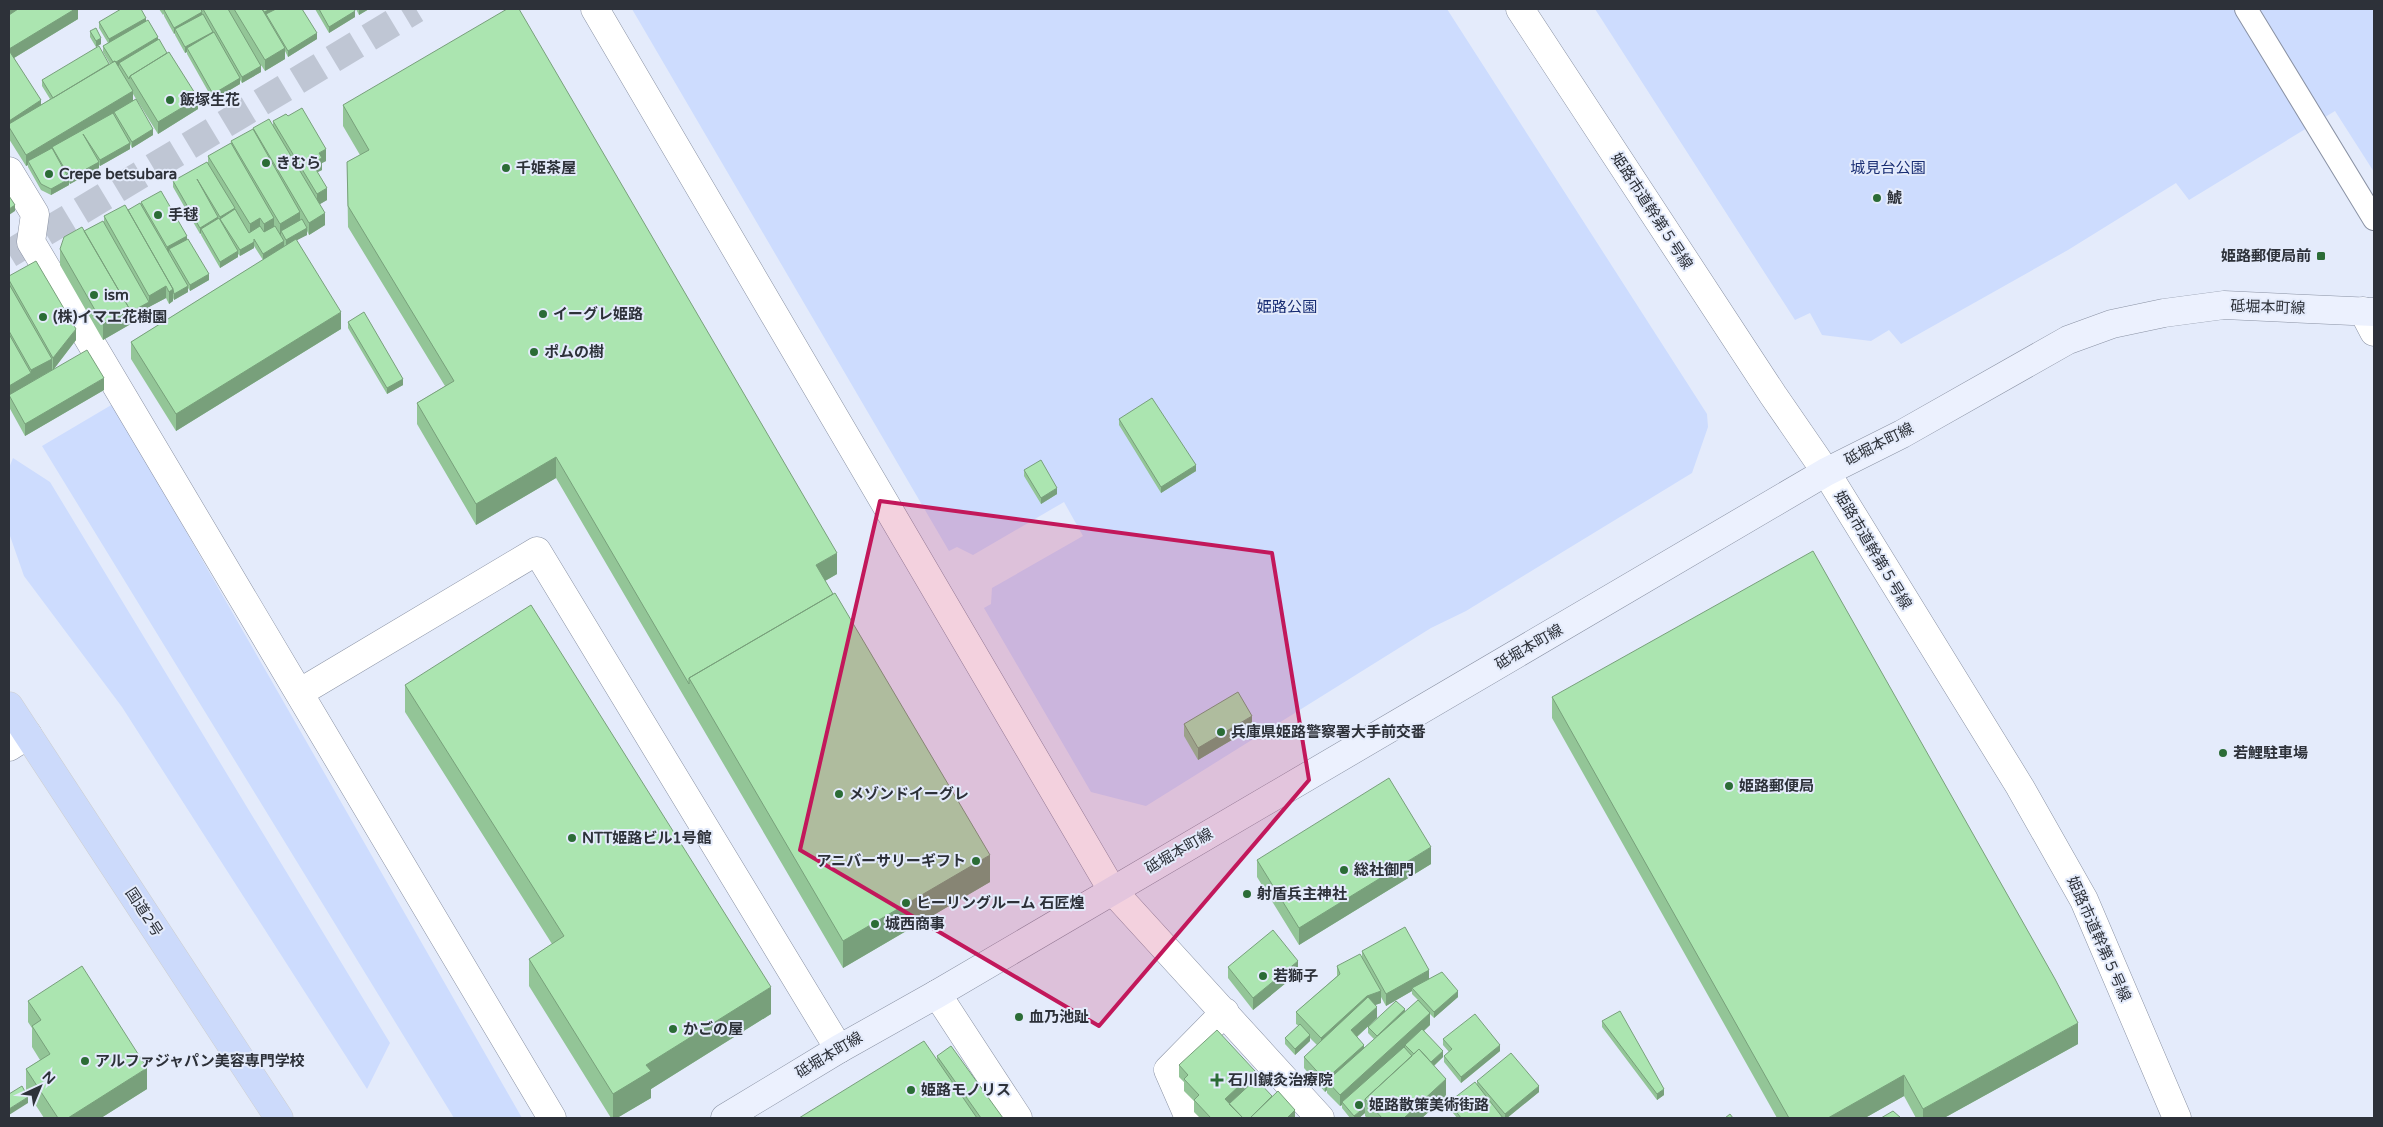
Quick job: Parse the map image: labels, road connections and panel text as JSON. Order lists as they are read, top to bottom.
{
  "streets": {
    "highway": ["国道2号"],
    "main road": ["砥堀本町線"],
    "street": ["姫路市道幹第５号線"]
  },
  "crossings": [
    ["姫路市道幹第５号線", "砥堀本町線"]
  ],
  "parks": ["城見台公園", "姫路公園"],
  "places": {
    "other": [
      "飯塚生花",
      "きむら",
      "千姫茶屋",
      "Crepe betsubara",
      "鯱",
      "手毬",
      "ism",
      "イーグレ姫路",
      "(株)イマエ花樹園",
      "ポムの樹",
      "兵庫県姫路警察署大手前交番",
      "若鯉駐車場",
      "姫路郵便局",
      "メゾンドイーグレ",
      "NTT姫路ビル1号館",
      "アニバーサリーギフト",
      "総社御門",
      "射盾兵主神社",
      "ヒーリングルーム 石匠煌",
      "城西商事",
      "若獅子",
      "血乃池趾",
      "かごの屋",
      "アルファジャパン美容専門学校",
      "姫路モノリス",
      "姫路散策美術街路"
    ],
    "transit": ["姫路郵便局前"],
    "health": ["石川鍼灸治療院"]
  },
  "north": "top right"
}
